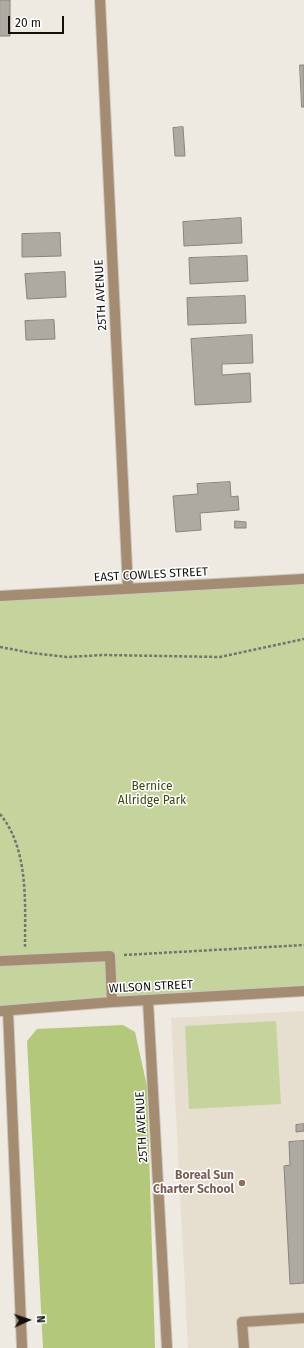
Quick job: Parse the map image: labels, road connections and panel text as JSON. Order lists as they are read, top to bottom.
{
  "streets": {
    "street": ["25TH AVENUE", "EAST COWLES STREET", "WILSON STREET"]
  },
  "crossings": [
    ["25TH AVENUE", "EAST COWLES STREET"],
    ["25TH AVENUE", "WILSON STREET"]
  ],
  "parks": ["Bernice Allridge Park"],
  "places": ["Boreal Sun Charter School"],
  "scale_bar": "20 m",
  "north": "right"
}
